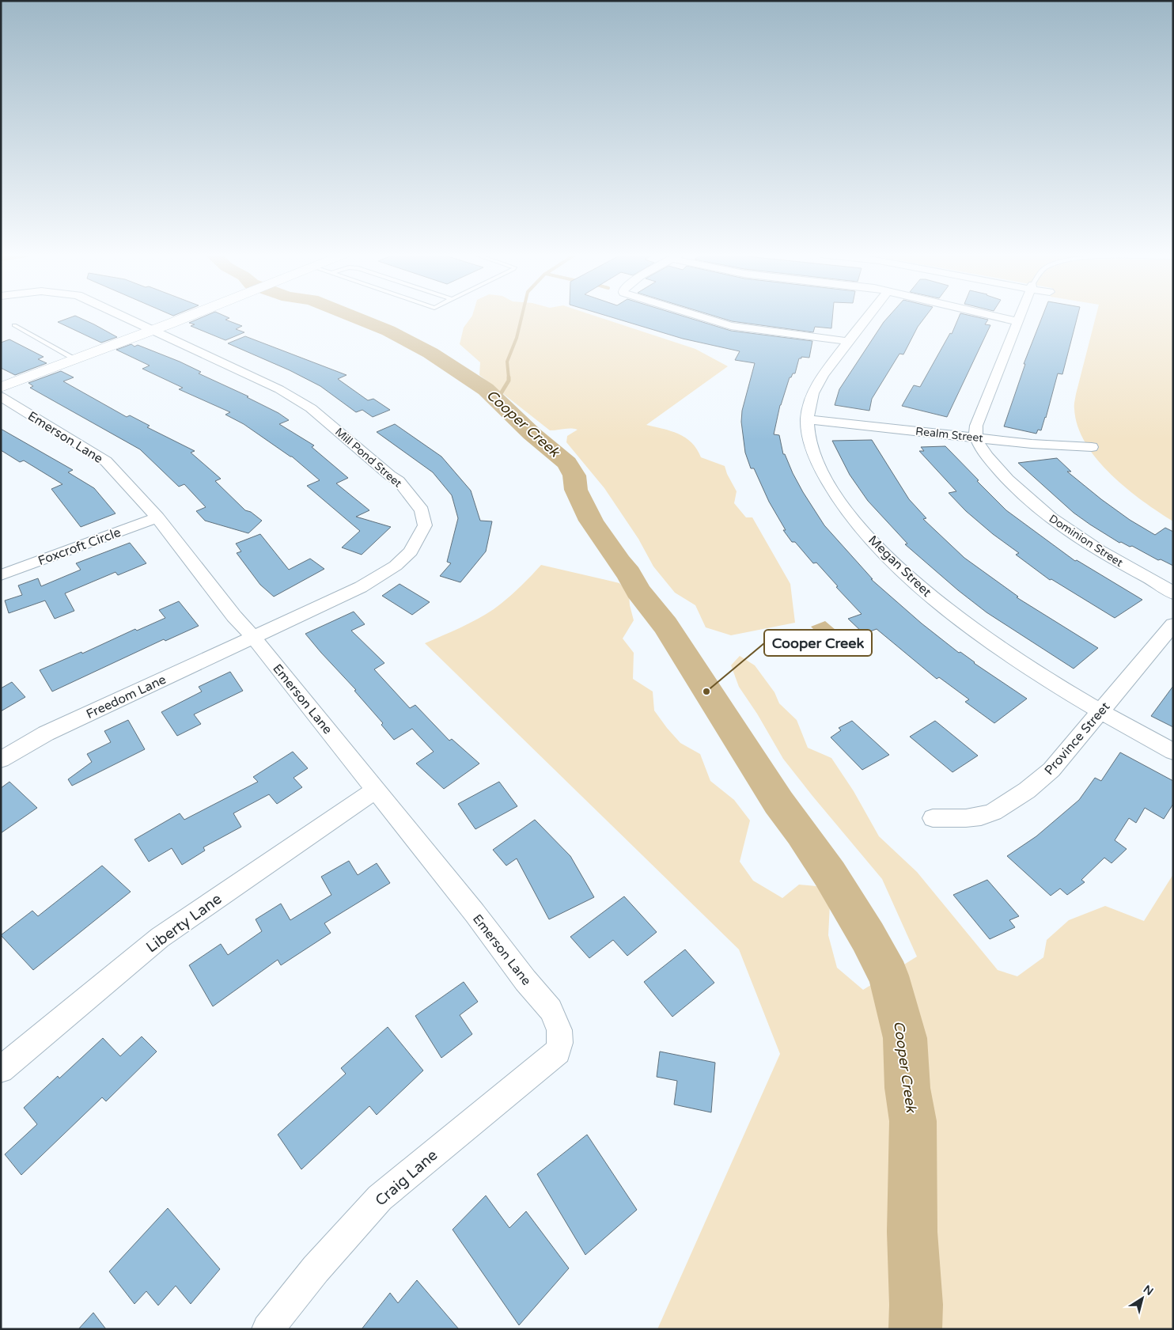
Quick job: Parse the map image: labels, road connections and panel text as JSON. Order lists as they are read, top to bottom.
{
  "streets": {
    "street": [
      "Realm Street",
      "Emerson Lane",
      "Mill Pond Street",
      "Dominion Street",
      "Foxcroft Circle",
      "Megan Street",
      "Freedom Lane",
      "Province Street",
      "Liberty Lane",
      "Craig Lane"
    ]
  },
  "crossings": [
    ["Realm Street", "Dominion Street"],
    ["Realm Street", "Megan Street"],
    ["Emerson Lane", "Mill Pond Street"],
    ["Emerson Lane", "Foxcroft Circle"],
    ["Emerson Lane", "Freedom Lane"],
    ["Emerson Lane", "Liberty Lane"],
    ["Emerson Lane", "Craig Lane"],
    ["Mill Pond Street", "Freedom Lane"],
    ["Megan Street", "Province Street"]
  ],
  "water": ["Cooper Creek"],
  "places": ["Cooper Creek"],
  "north": "top right"
}
